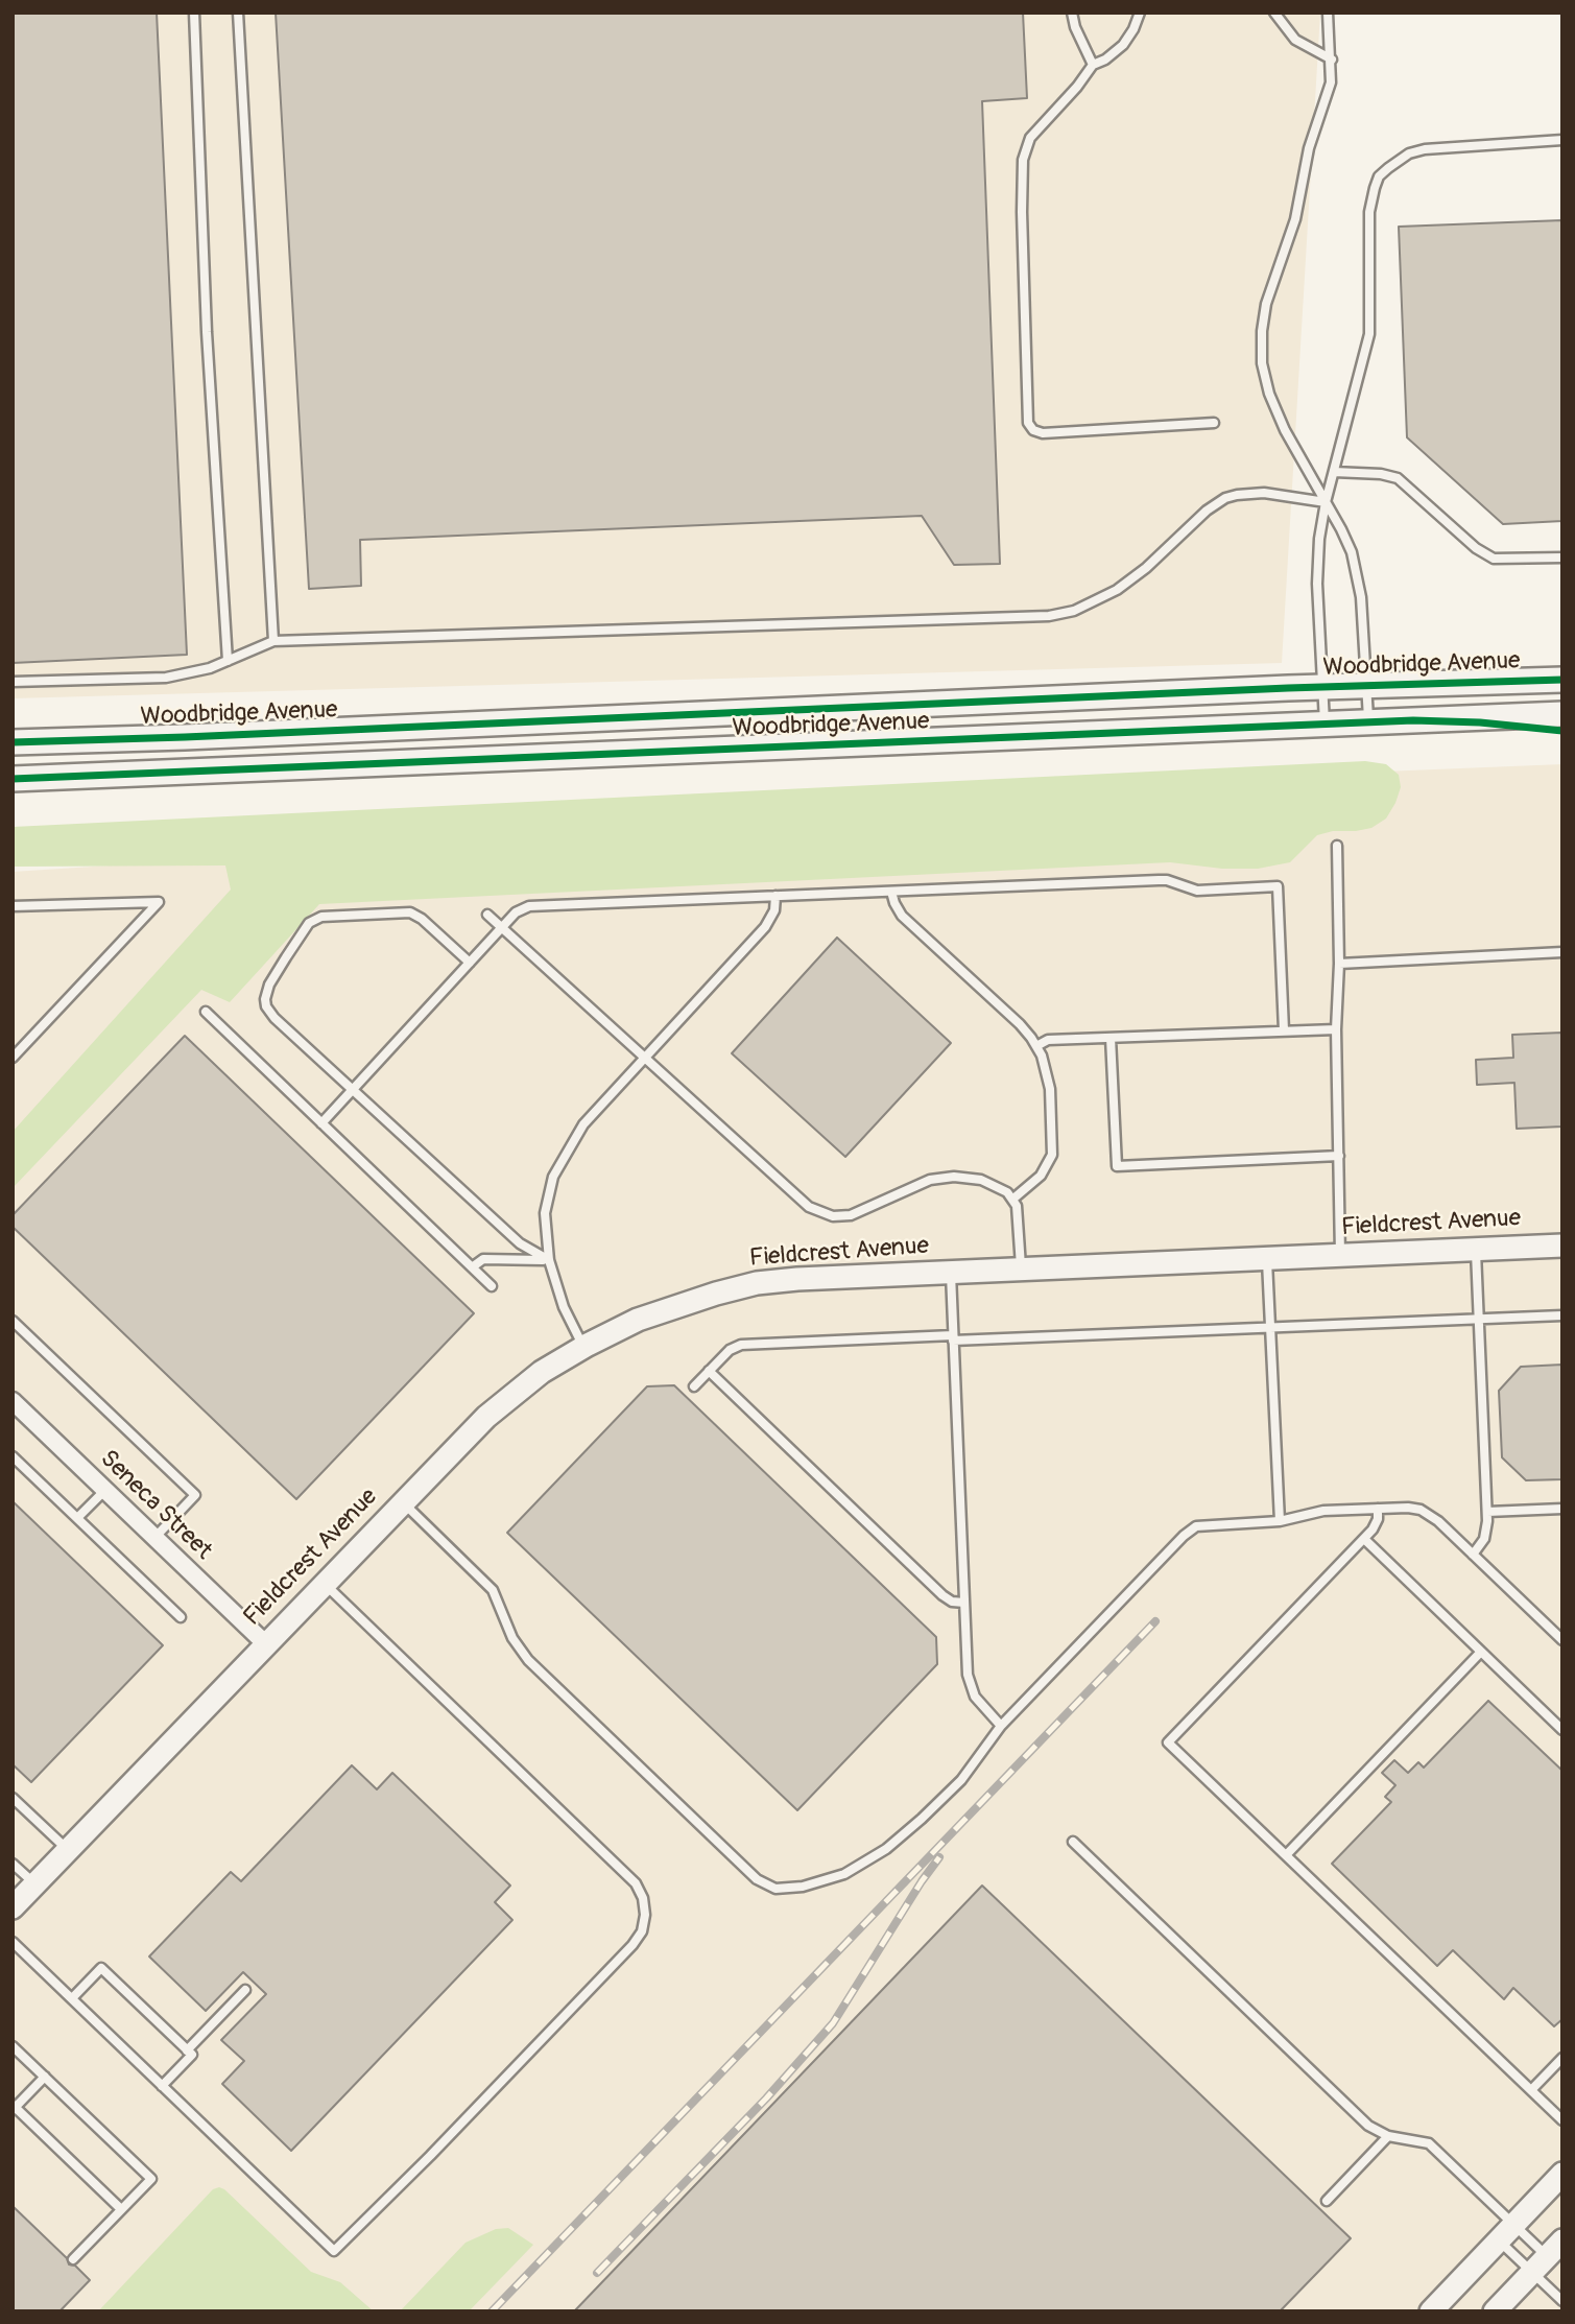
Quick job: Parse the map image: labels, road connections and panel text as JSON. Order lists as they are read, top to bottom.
{
  "streets": {
    "main road": ["Woodbridge Avenue"],
    "street": ["Fieldcrest Avenue", "Seneca Street"]
  },
  "crossings": [
    ["Fieldcrest Avenue", "Seneca Street"]
  ]
}
